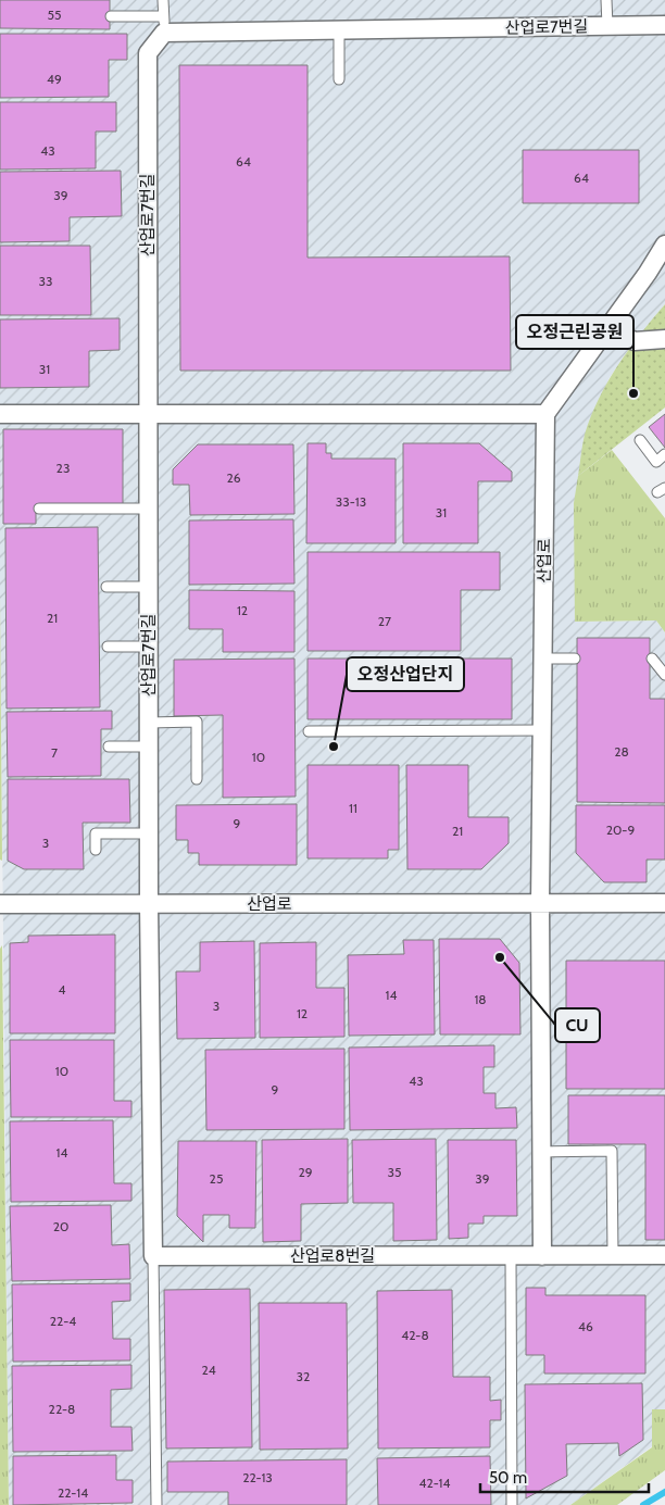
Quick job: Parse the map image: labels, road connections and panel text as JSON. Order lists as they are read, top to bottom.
{
  "streets": {
    "street": ["산업로7번길", "산업로", "산업로8번길"]
  },
  "crossings": [
    ["산업로7번길", "산업로"]
  ],
  "places": ["오정근린공원", "오정산업단지", "CU"],
  "house_numbers": [
    "55",
    "49",
    "43",
    "64",
    "64",
    "39",
    "33",
    "31",
    "23",
    "26",
    "33-13",
    "31",
    "12",
    "21",
    "27",
    "28",
    "7",
    "10",
    "11",
    "9",
    "20-9",
    "21",
    "3",
    "4",
    "14",
    "18",
    "3",
    "12",
    "10",
    "43",
    "9",
    "14",
    "29",
    "35",
    "25",
    "39",
    "20",
    "22-4",
    "46",
    "42-8",
    "24",
    "32",
    "22-8",
    "22-13",
    "42-14",
    "22-14"
  ],
  "scale_bar": "50 m"
}
